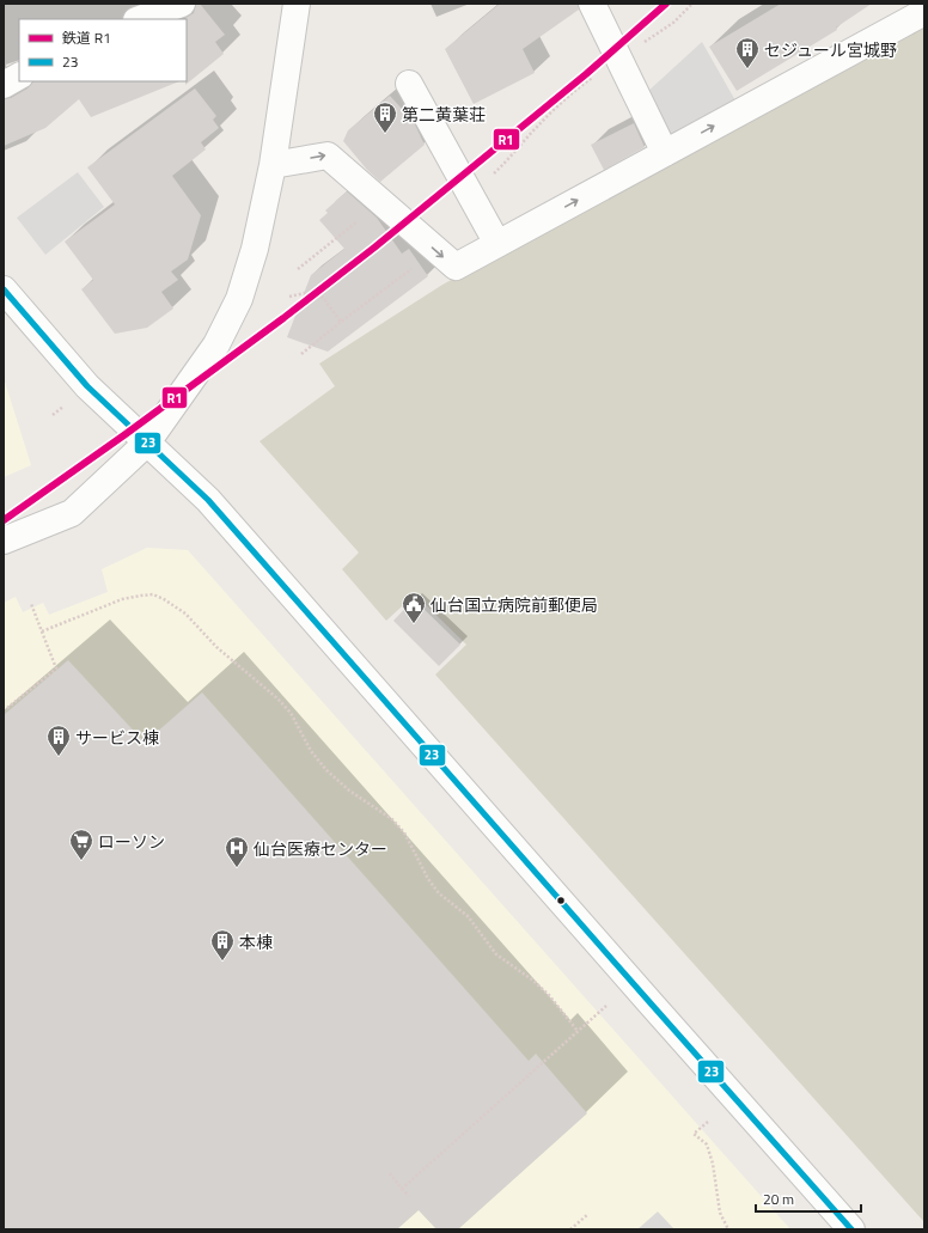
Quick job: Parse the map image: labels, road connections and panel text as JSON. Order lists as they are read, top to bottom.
{
  "places": {
    "building": [
      "セジュール宮城野",
      "第二黄葉荘",
      "サービス棟",
      "本棟"
    ],
    "public building": ["仙台国立病院前郵便局"],
    "supermarket": ["ローソン"],
    "hospital": ["仙台医療センター"]
  },
  "lines": ["rail line R1", "transit line 23"],
  "legend": ["鉄道 R1", "23"],
  "scale_bar": "20 m"
}
